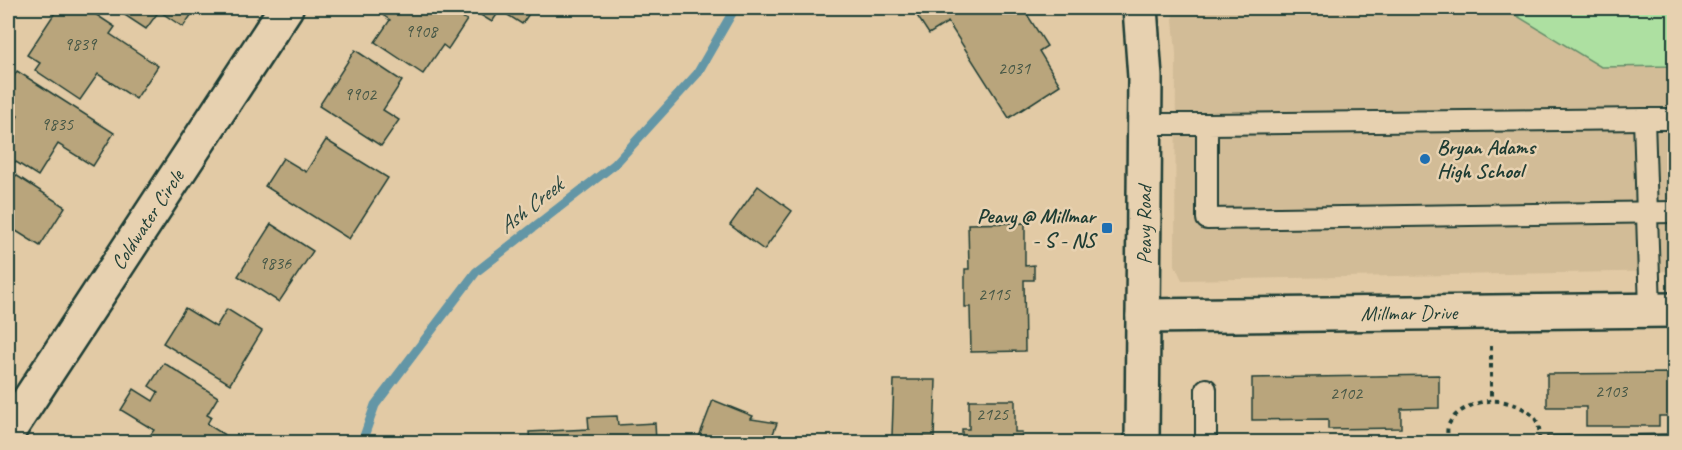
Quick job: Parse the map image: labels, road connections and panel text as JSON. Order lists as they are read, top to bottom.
{
  "streets": {
    "street": ["Coldwater Circle", "Peavy Road", "Millmar Drive"]
  },
  "crossings": [
    ["Peavy Road", "Millmar Drive"]
  ],
  "water": ["Ash Creek"],
  "places": {
    "other": ["Bryan Adams High School"],
    "transit": ["Peavy @ Millmar - S - NS"]
  },
  "house_numbers": [
    "9908",
    "9839",
    "2031",
    "9902",
    "9835",
    "9836",
    "2115",
    "2103",
    "2102",
    "2125"
  ]
}
